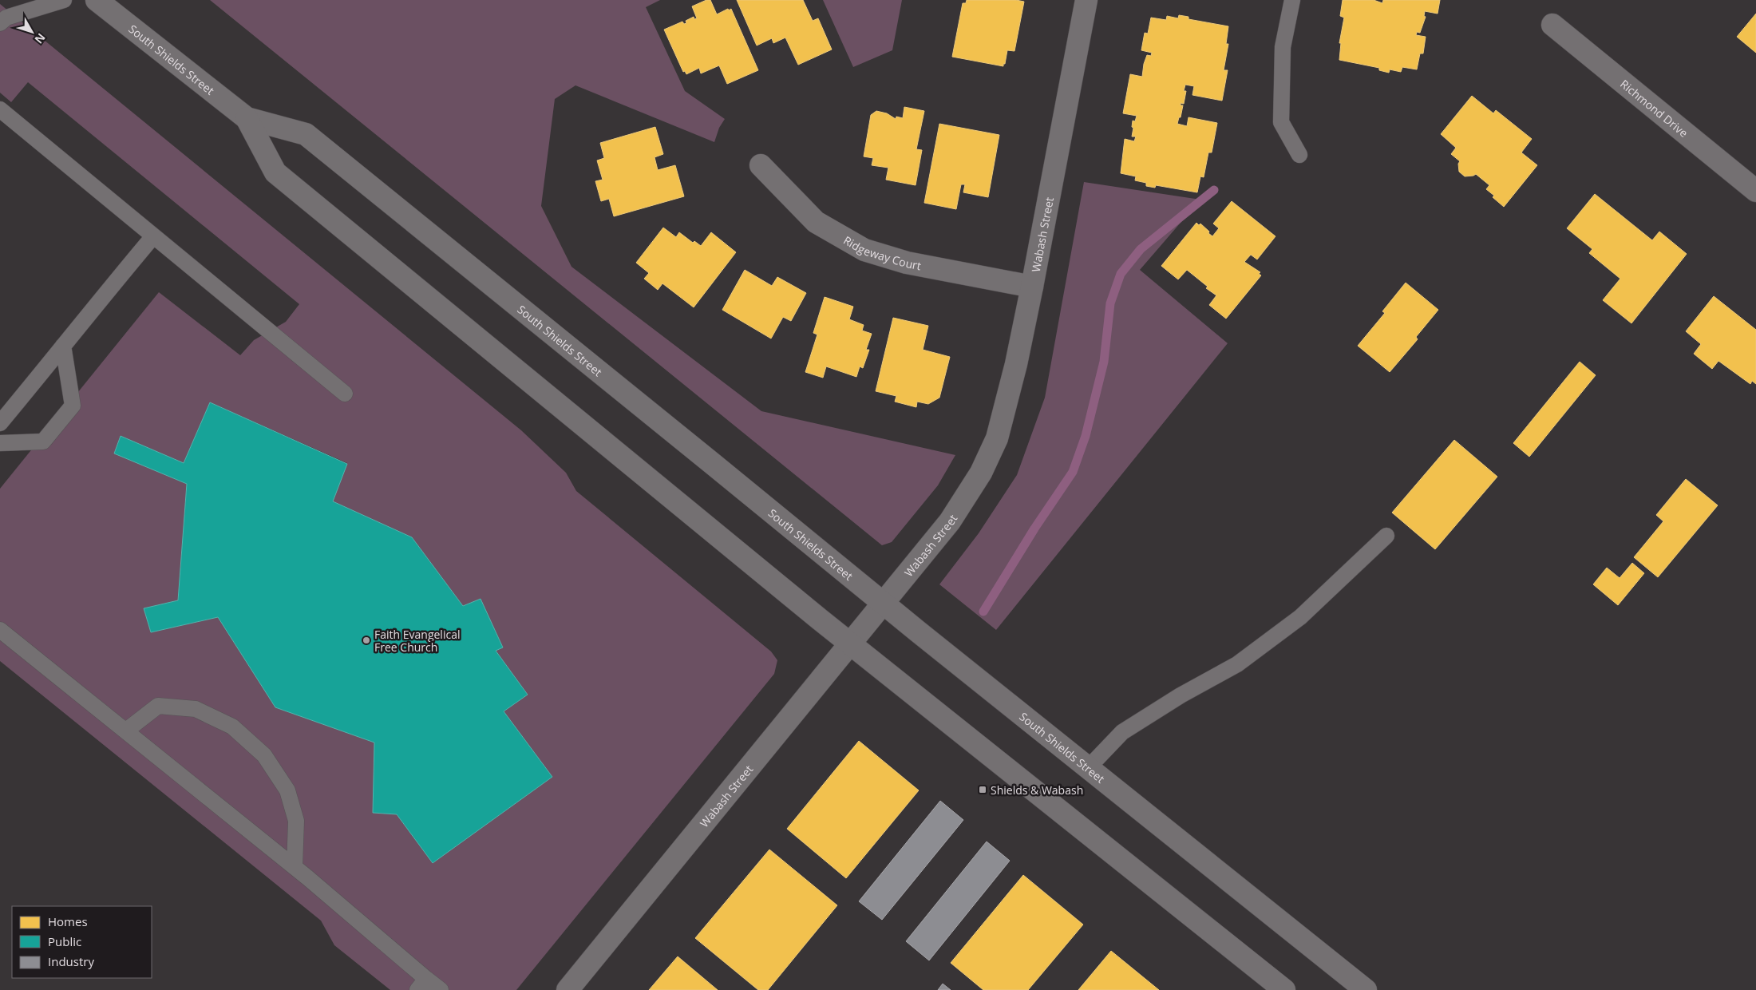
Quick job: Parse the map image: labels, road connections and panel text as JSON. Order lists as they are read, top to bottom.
{
  "streets": {
    "main road": [
      "South Shields Street",
      "Richmond Drive",
      "Wabash Street",
      "Ridgeway Court"
    ]
  },
  "crossings": [
    ["South Shields Street", "Wabash Street"],
    ["Wabash Street", "Ridgeway Court"]
  ],
  "places": {
    "other": ["Faith Evangelical Free Church"],
    "transit": ["Shields & Wabash"]
  },
  "legend": ["Homes", "Public", "Industry"],
  "north": "bottom right"
}
